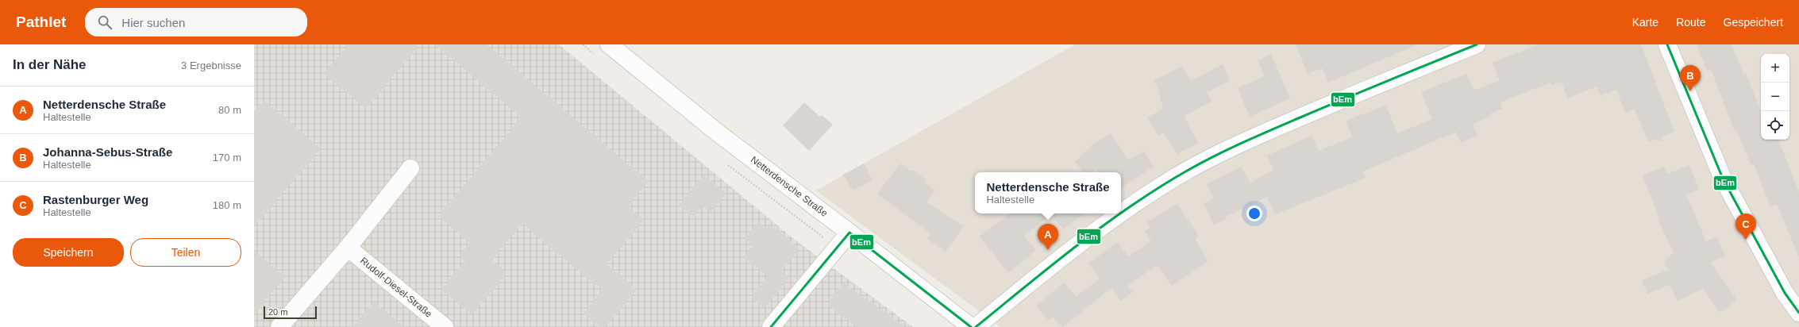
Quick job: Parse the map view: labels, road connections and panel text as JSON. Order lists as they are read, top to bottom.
{
  "streets": {
    "street": ["Netterdensche Straße", "Rudolf-Diesel-Straße"]
  },
  "lines": ["transit line bEm"],
  "scale_bar": "20 m",
  "page": {
    "header": "Pathlet",
    "search": "Hier suchen",
    "nav": ["Karte", "Route", "Gespeichert"],
    "heading": ["In der Nähe", "3 Ergebnisse"],
    "map_buttons": ["+", "−"],
    "pins": ["B", "C", "A"],
    "list": [
      {
        "mark": "A",
        "name": "Netterdensche Straße",
        "note": "Haltestelle",
        "value": "80 m"
      },
      {
        "mark": "B",
        "name": "Johanna-Sebus-Straße",
        "note": "Haltestelle",
        "value": "170 m"
      },
      {
        "mark": "C",
        "name": "Rastenburger Weg",
        "note": "Haltestelle",
        "value": "180 m"
      }
    ],
    "popup": ["Netterdensche Straße", "Haltestelle"],
    "buttons": ["Speichern", "Teilen"],
    "scale": "20 m"
  }
}
